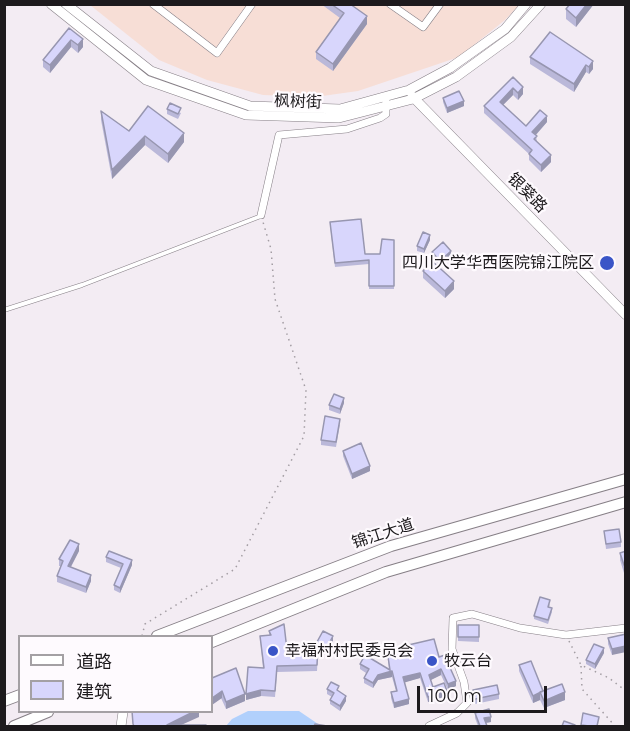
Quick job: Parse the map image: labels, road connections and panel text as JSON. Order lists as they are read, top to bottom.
{
  "streets": {
    "main road": ["锦江大道"],
    "street": ["枫树街", "银葵路"]
  },
  "crossings": [
    ["枫树街", "银葵路"]
  ],
  "places": ["四川大学华西医院锦江院区", "幸福村村民委员会", "牧云台"],
  "legend": ["道路", "建筑"],
  "scale_bar": "100 m"
}
